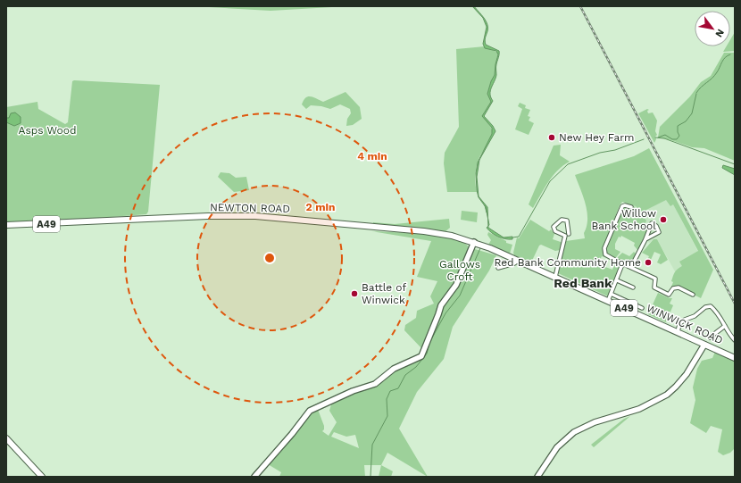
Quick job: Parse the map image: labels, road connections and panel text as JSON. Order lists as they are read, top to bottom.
{
  "streets": {
    "main road": ["NEWTON ROAD", "A49", "WINWICK ROAD"]
  },
  "crossings": [
    ["NEWTON ROAD", "WINWICK ROAD"]
  ],
  "districts": ["Red Bank"],
  "parks": ["Asps Wood", "Gallows Croft"],
  "places": [
    "New Hey Farm",
    "Willow Bank School",
    "Red Bank Community Home",
    "Battle of Winwick"
  ],
  "north": "bottom right",
  "rings": ["4 min", "2 min"]
}
